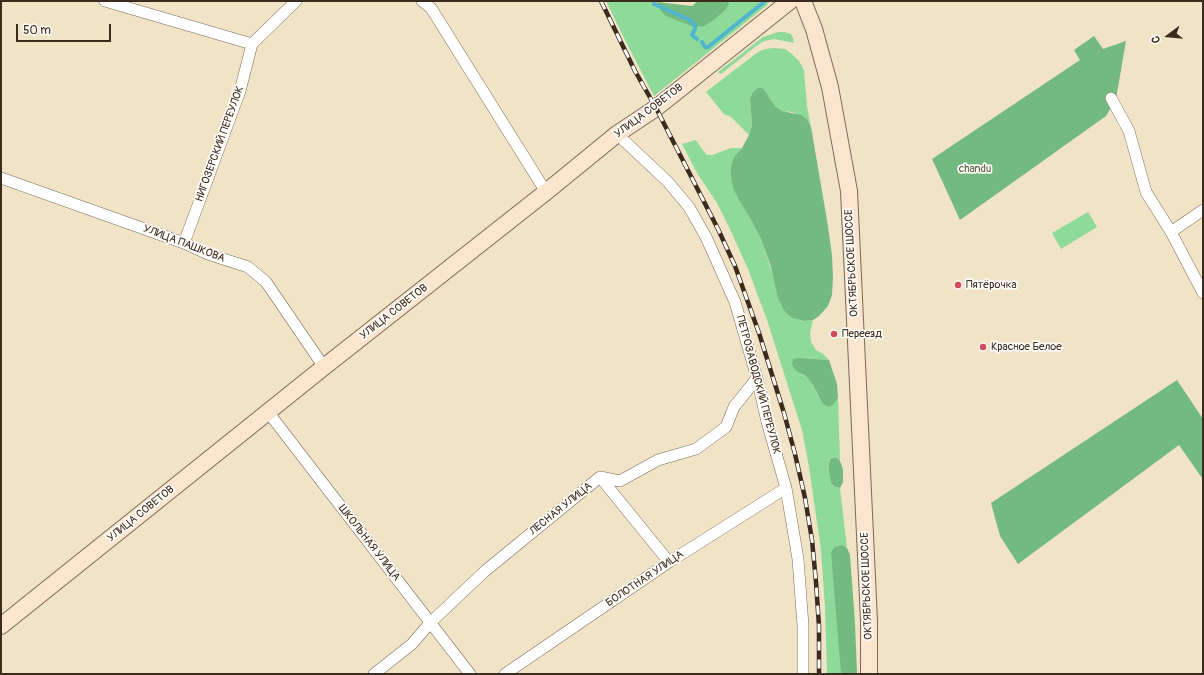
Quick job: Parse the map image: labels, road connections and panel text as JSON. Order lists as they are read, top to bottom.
{
  "streets": {
    "main road": ["УЛИЦА СОВЕТОВ", "ОКТЯБРЬСКОЕ ШОССЕ"],
    "street": [
      "НИГОЗЕРСКИЙ ПЕРЕУЛОК",
      "УЛИЦА ПАШКОВА",
      "ПЕТРОЗАВОДСКИЙ ПЕРЕУЛОК",
      "ЛЕСНАЯ УЛИЦА",
      "ШКОЛЬНАЯ УЛИЦА",
      "БОЛОТНАЯ УЛИЦА"
    ]
  },
  "crossings": [
    ["УЛИЦА СОВЕТОВ", "УЛИЦА ПАШКОВА"],
    ["УЛИЦА СОВЕТОВ", "ПЕТРОЗАВОДСКИЙ ПЕРЕУЛОК"],
    ["УЛИЦА СОВЕТОВ", "ШКОЛЬНАЯ УЛИЦА"],
    ["НИГОЗЕРСКИЙ ПЕРЕУЛОК", "УЛИЦА ПАШКОВА"],
    ["ПЕТРОЗАВОДСКИЙ ПЕРЕУЛОК", "ЛЕСНАЯ УЛИЦА"],
    ["ПЕТРОЗАВОДСКИЙ ПЕРЕУЛОК", "БОЛОТНАЯ УЛИЦА"],
    ["ЛЕСНАЯ УЛИЦА", "ШКОЛЬНАЯ УЛИЦА"]
  ],
  "parks": ["chandu"],
  "places": ["Пятёрочка", "Переезд", "Красное Белое"],
  "scale_bar": "50 m",
  "north": "left"
}
